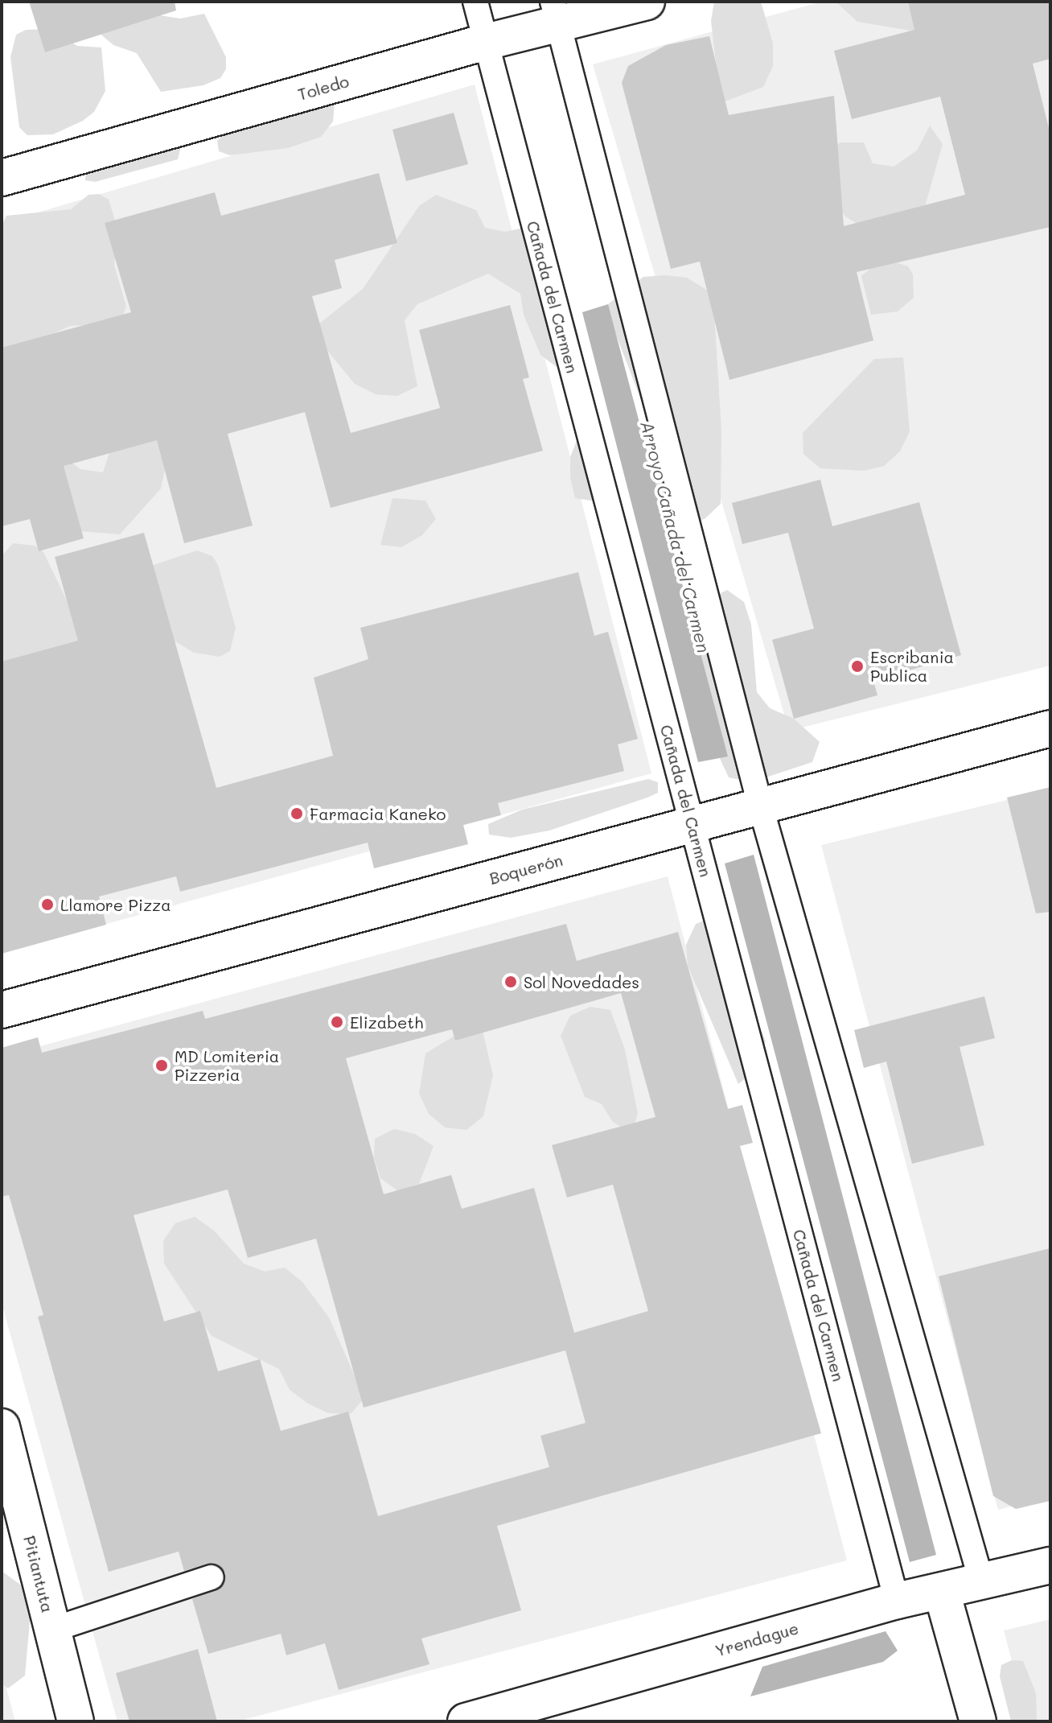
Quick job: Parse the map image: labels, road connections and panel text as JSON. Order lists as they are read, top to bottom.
{
  "streets": {
    "street": [
      "Toledo",
      "Boquerón",
      "Pitiantuta",
      "Yrendague"
    ],
    "lane": ["Cañada del Carmen"]
  },
  "crossings": [
    ["Toledo", "Cañada del Carmen"],
    ["Cañada del Carmen", "Boquerón"],
    ["Cañada del Carmen", "Yrendague"]
  ],
  "water": ["Arroyo Cañada del Carmen"],
  "places": [
    "Escribania Publica",
    "Farmacia Kaneko",
    "Llamore Pizza",
    "Sol Novedades",
    "Elizabeth",
    "MD Lomiteria Pizzeria"
  ]
}
